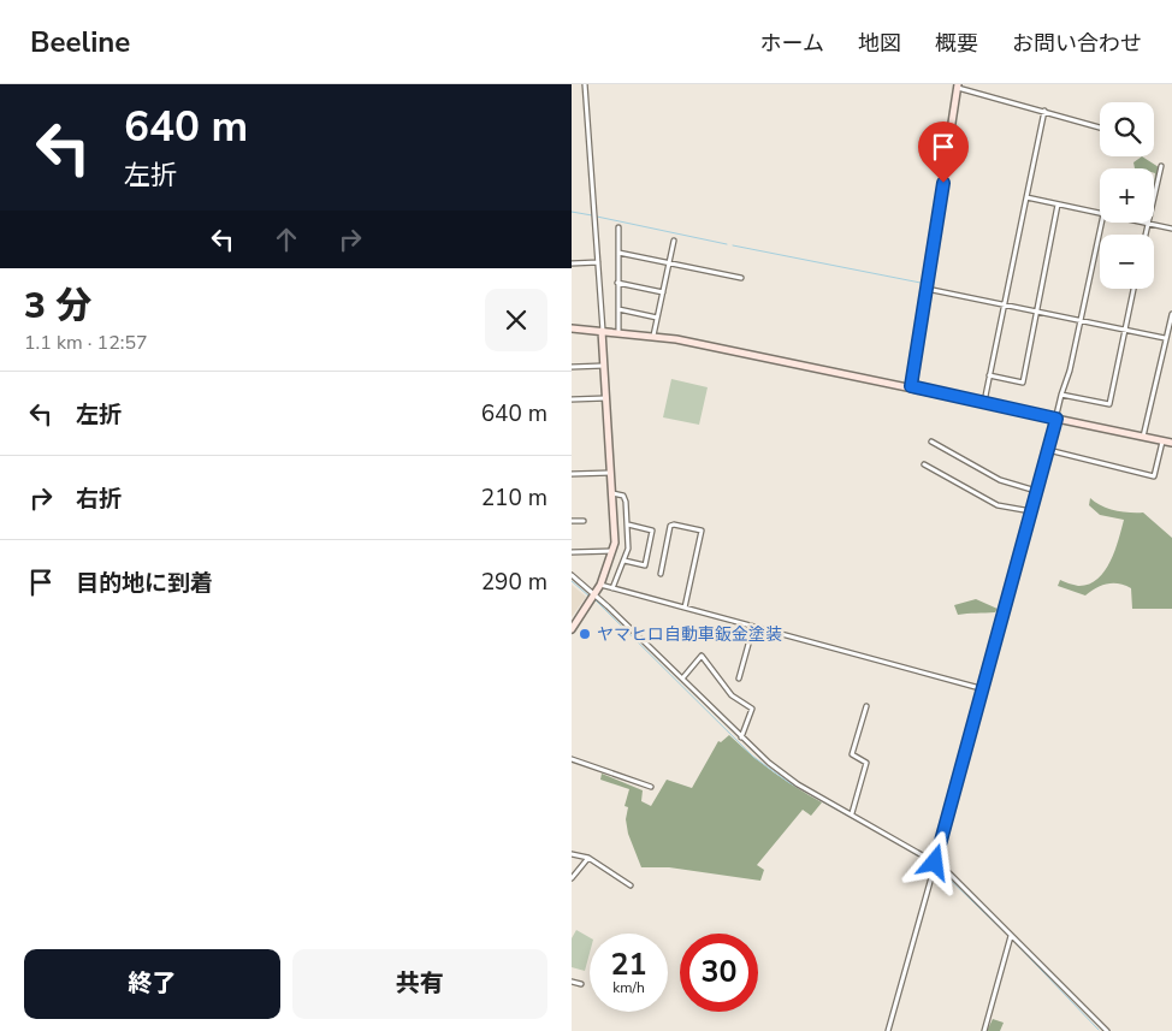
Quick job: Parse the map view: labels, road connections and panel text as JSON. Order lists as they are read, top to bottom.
{
  "places": ["ヤマヒロ自動車鈑金塗装"],
  "page": {
    "header": "Beeline",
    "nav": [
      "ホーム",
      "地図",
      "概要",
      "お問い合わせ"
    ],
    "turn": ["640 m", "左折"],
    "map_buttons": ["+", "−"],
    "heading": ["3 分", "1.1 km · 12:57"],
    "list": [
      {
        "name": "左折",
        "value": "640 m"
      },
      {
        "name": "右折",
        "value": "210 m"
      },
      {
        "name": "目的地に到着",
        "value": "290 m"
      }
    ],
    "speed": "21 km/h",
    "limit": "30",
    "buttons": ["終了", "共有"]
  }
}
